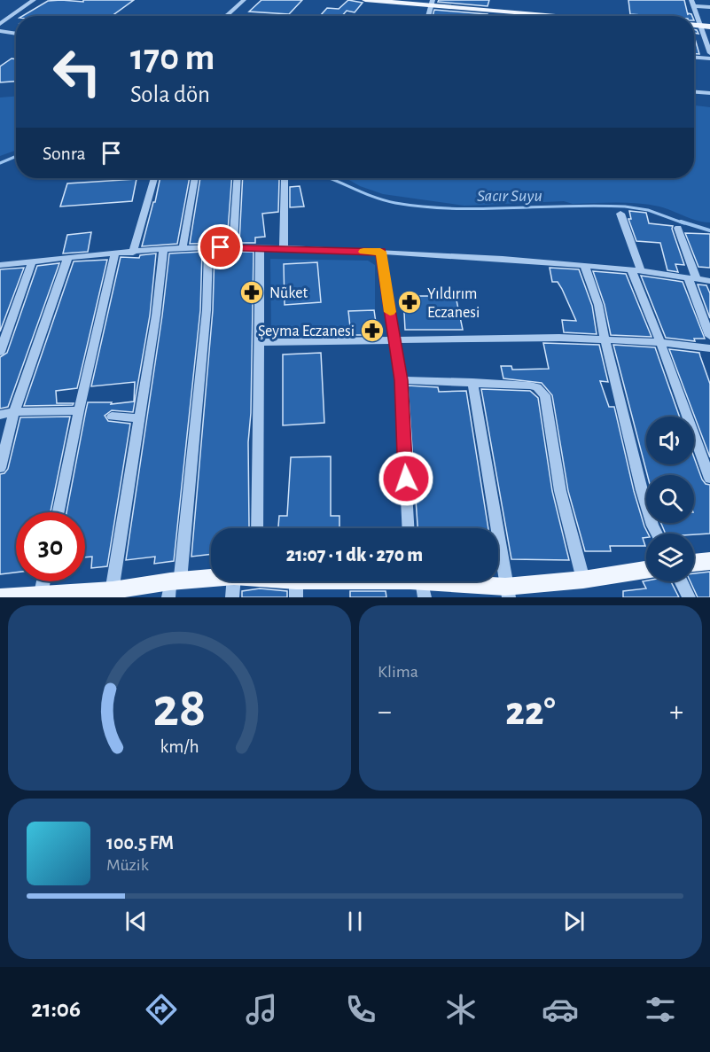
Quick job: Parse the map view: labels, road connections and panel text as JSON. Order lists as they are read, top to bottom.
{
  "water": ["Sacır Suyu"],
  "places": {
    "pharmacy": ["Nüket", "Yıldırım Eczanesi", "Şeyma Eczanesi"]
  },
  "page": {
    "turn": ["170 m", "Sola dön"],
    "then": "Sonra",
    "limit": "30",
    "trip": "21:07 · 1 dk · 270 m",
    "tile": "Klima",
    "heat": ["−", "22°", "+"],
    "song": ["100.5 FM", "Müzik"],
    "tabs": "21:06",
    "gauge": ["28", "km/h"]
  }
}
